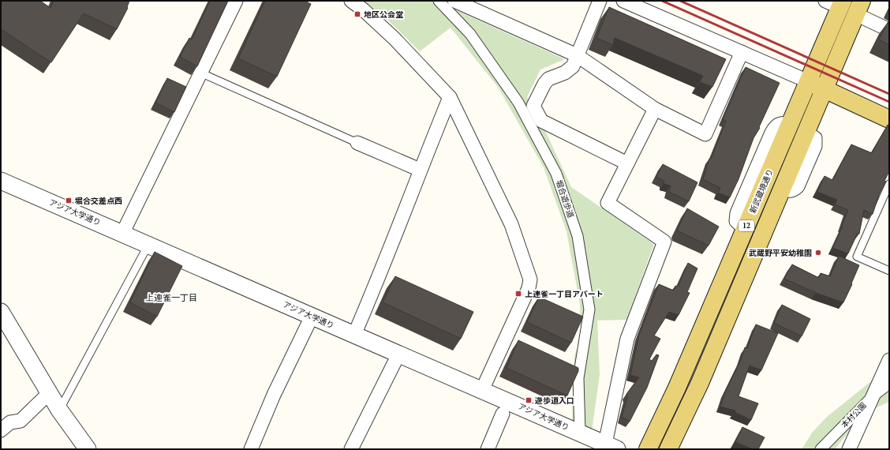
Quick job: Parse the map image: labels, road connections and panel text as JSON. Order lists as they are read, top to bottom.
{
  "streets": {
    "main road": ["新武蔵境通り", "12"],
    "street": ["堀合遊歩道", "アジア大学通り", "本村公園"]
  },
  "crossings": [
    ["堀合遊歩道", "アジア大学通り"]
  ],
  "districts": ["上連雀一丁目"],
  "places": {
    "transit": [
      "地区公会堂",
      "堀合交差点西",
      "上連雀一丁目アパート",
      "遊歩道入口"
    ],
    "other": ["武蔵野平安幼稚園"]
  }
}
